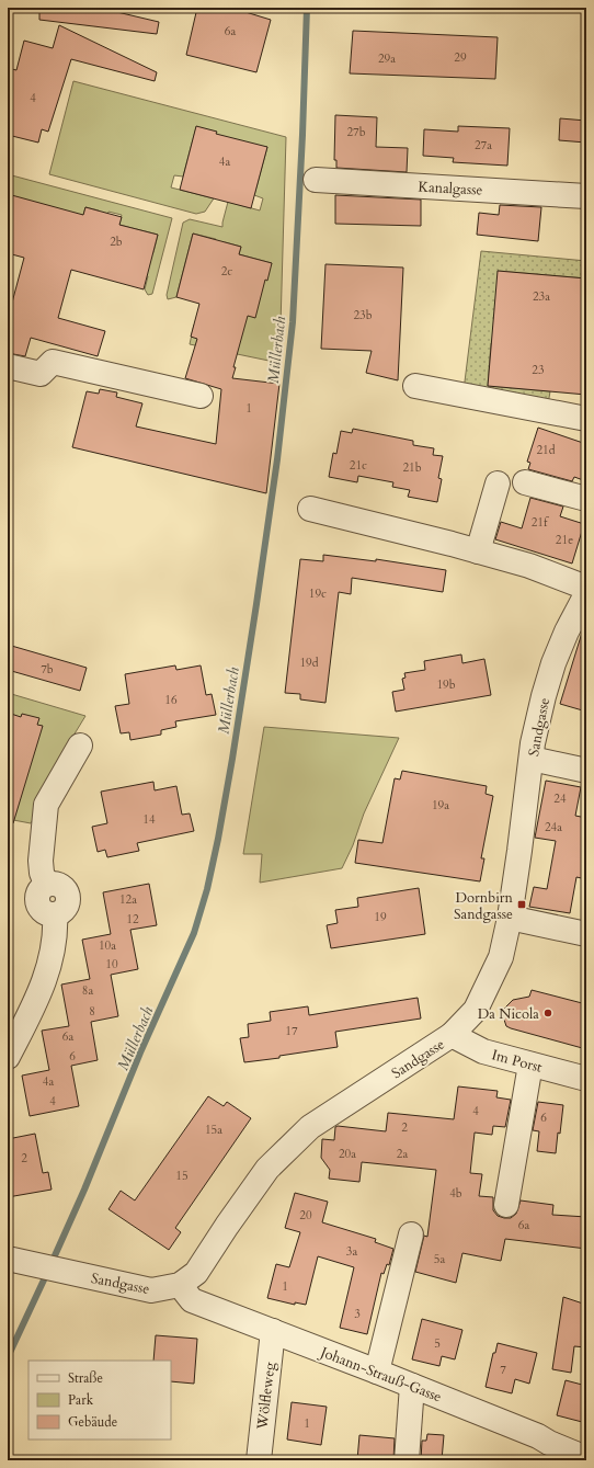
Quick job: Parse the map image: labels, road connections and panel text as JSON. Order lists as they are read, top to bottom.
{
  "streets": {
    "street": [
      "Kanalgasse",
      "Sandgasse",
      "Im Porst",
      "Johann-Strauß-Gasse",
      "Wölfleweg"
    ]
  },
  "crossings": [
    ["Sandgasse", "Im Porst"],
    ["Sandgasse", "Johann-Strauß-Gasse"],
    ["Johann-Strauß-Gasse", "Wölfleweg"]
  ],
  "water": ["Müllerbach"],
  "places": {
    "transit": ["Dornbirn Sandgasse"],
    "other": ["Da Nicola"]
  },
  "house_numbers": [
    "6a",
    "29",
    "29a",
    "4",
    "27b",
    "27a",
    "4a",
    "2b",
    "2c",
    "23a",
    "23b",
    "23",
    "1",
    "21d",
    "21c",
    "21b",
    "21f",
    "21e",
    "19c",
    "19d",
    "7b",
    "19b",
    "16",
    "24",
    "19a",
    "14",
    "24a",
    "12a",
    "19",
    "12",
    "10a",
    "10",
    "8a",
    "8",
    "17",
    "6a",
    "6",
    "4a",
    "4",
    "4",
    "6",
    "2",
    "15a",
    "20a",
    "2a",
    "2",
    "15",
    "4b",
    "20",
    "6a",
    "3a",
    "5a",
    "1",
    "3",
    "5",
    "7",
    "1"
  ],
  "legend": ["Straße", "Park", "Gebäude"]
}
